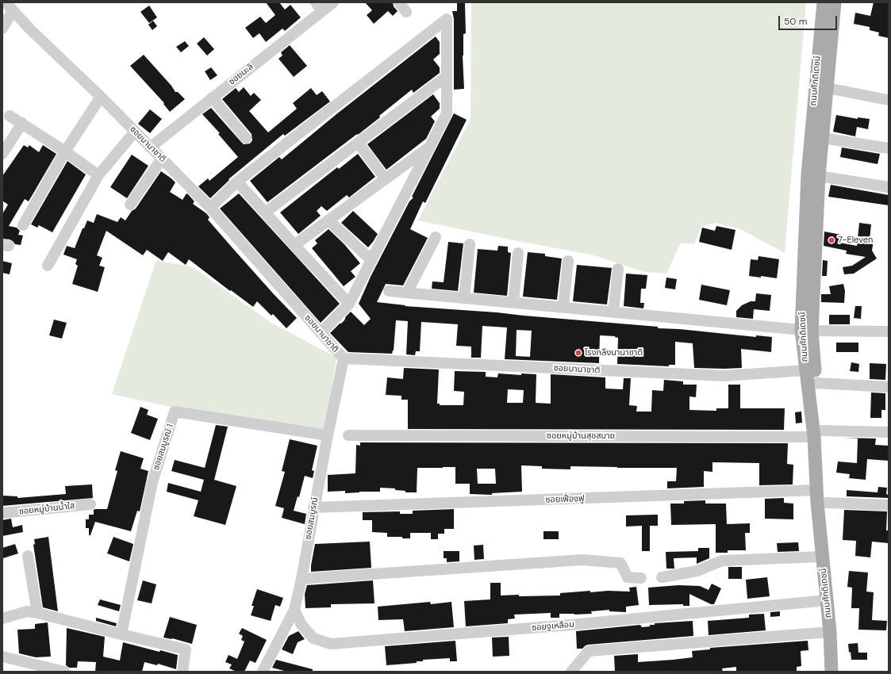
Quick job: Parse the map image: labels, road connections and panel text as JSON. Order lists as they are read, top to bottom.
{
  "streets": {
    "main road": ["ถนนศักดิเดชน์"],
    "street": [
      "ซอยมะลิ",
      "ซอยนานาชาติ",
      "ซอยหมู่บ้านสุขสบาย",
      "ซอยสมบูรณ์ 1",
      "ซอยเฟื่องฟู",
      "ซอยหมู่บ้านน้ำใส",
      "ซอยสมบูรณ์",
      "ซอยงูเหลือม"
    ]
  },
  "crossings": [
    ["ซอยมะลิ", "ซอยนานาชาติ"],
    ["ถนนศักดิเดชน์", "ซอยนานาชาติ"],
    ["ถนนศักดิเดชน์", "ซอยหมู่บ้านสุขสบาย"],
    ["ถนนศักดิเดชน์", "ซอยเฟื่องฟู"],
    ["ถนนศักดิเดชน์", "ซอยงูเหลือม"],
    ["ซอยนานาชาติ", "ซอยสมบูรณ์"],
    ["ซอยสมบูรณ์ 1", "ซอยสมบูรณ์"],
    ["ซอยเฟื่องฟู", "ซอยสมบูรณ์"],
    ["ซอยสมบูรณ์", "ซอยงูเหลือม"]
  ],
  "places": ["7-Eleven", "โรงกลึงนานาชาติ"],
  "scale_bar": "50 m"
}
